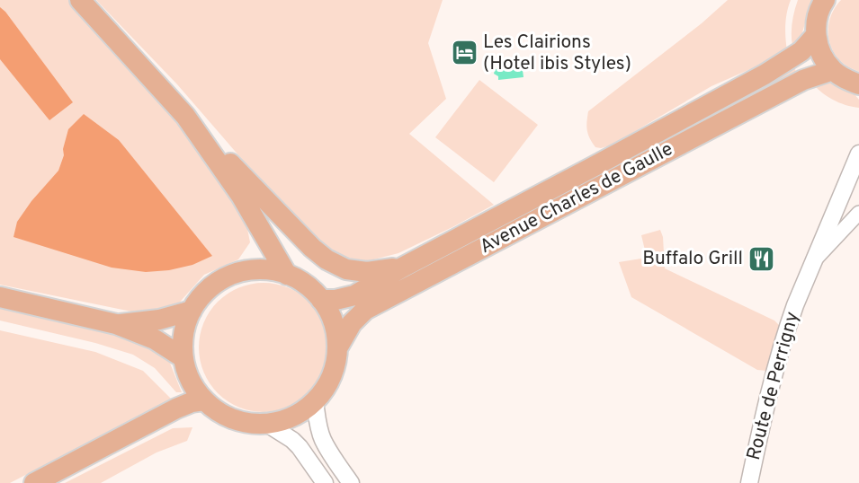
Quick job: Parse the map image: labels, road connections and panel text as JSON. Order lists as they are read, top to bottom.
{
  "streets": {
    "main road": ["Avenue Charles de Gaulle"],
    "street": ["Route de Perrigny"]
  },
  "places": {
    "hotel": ["Les Clairions (Hotel ibis Styles)"],
    "restaurant": ["Buffalo Grill"]
  }
}
